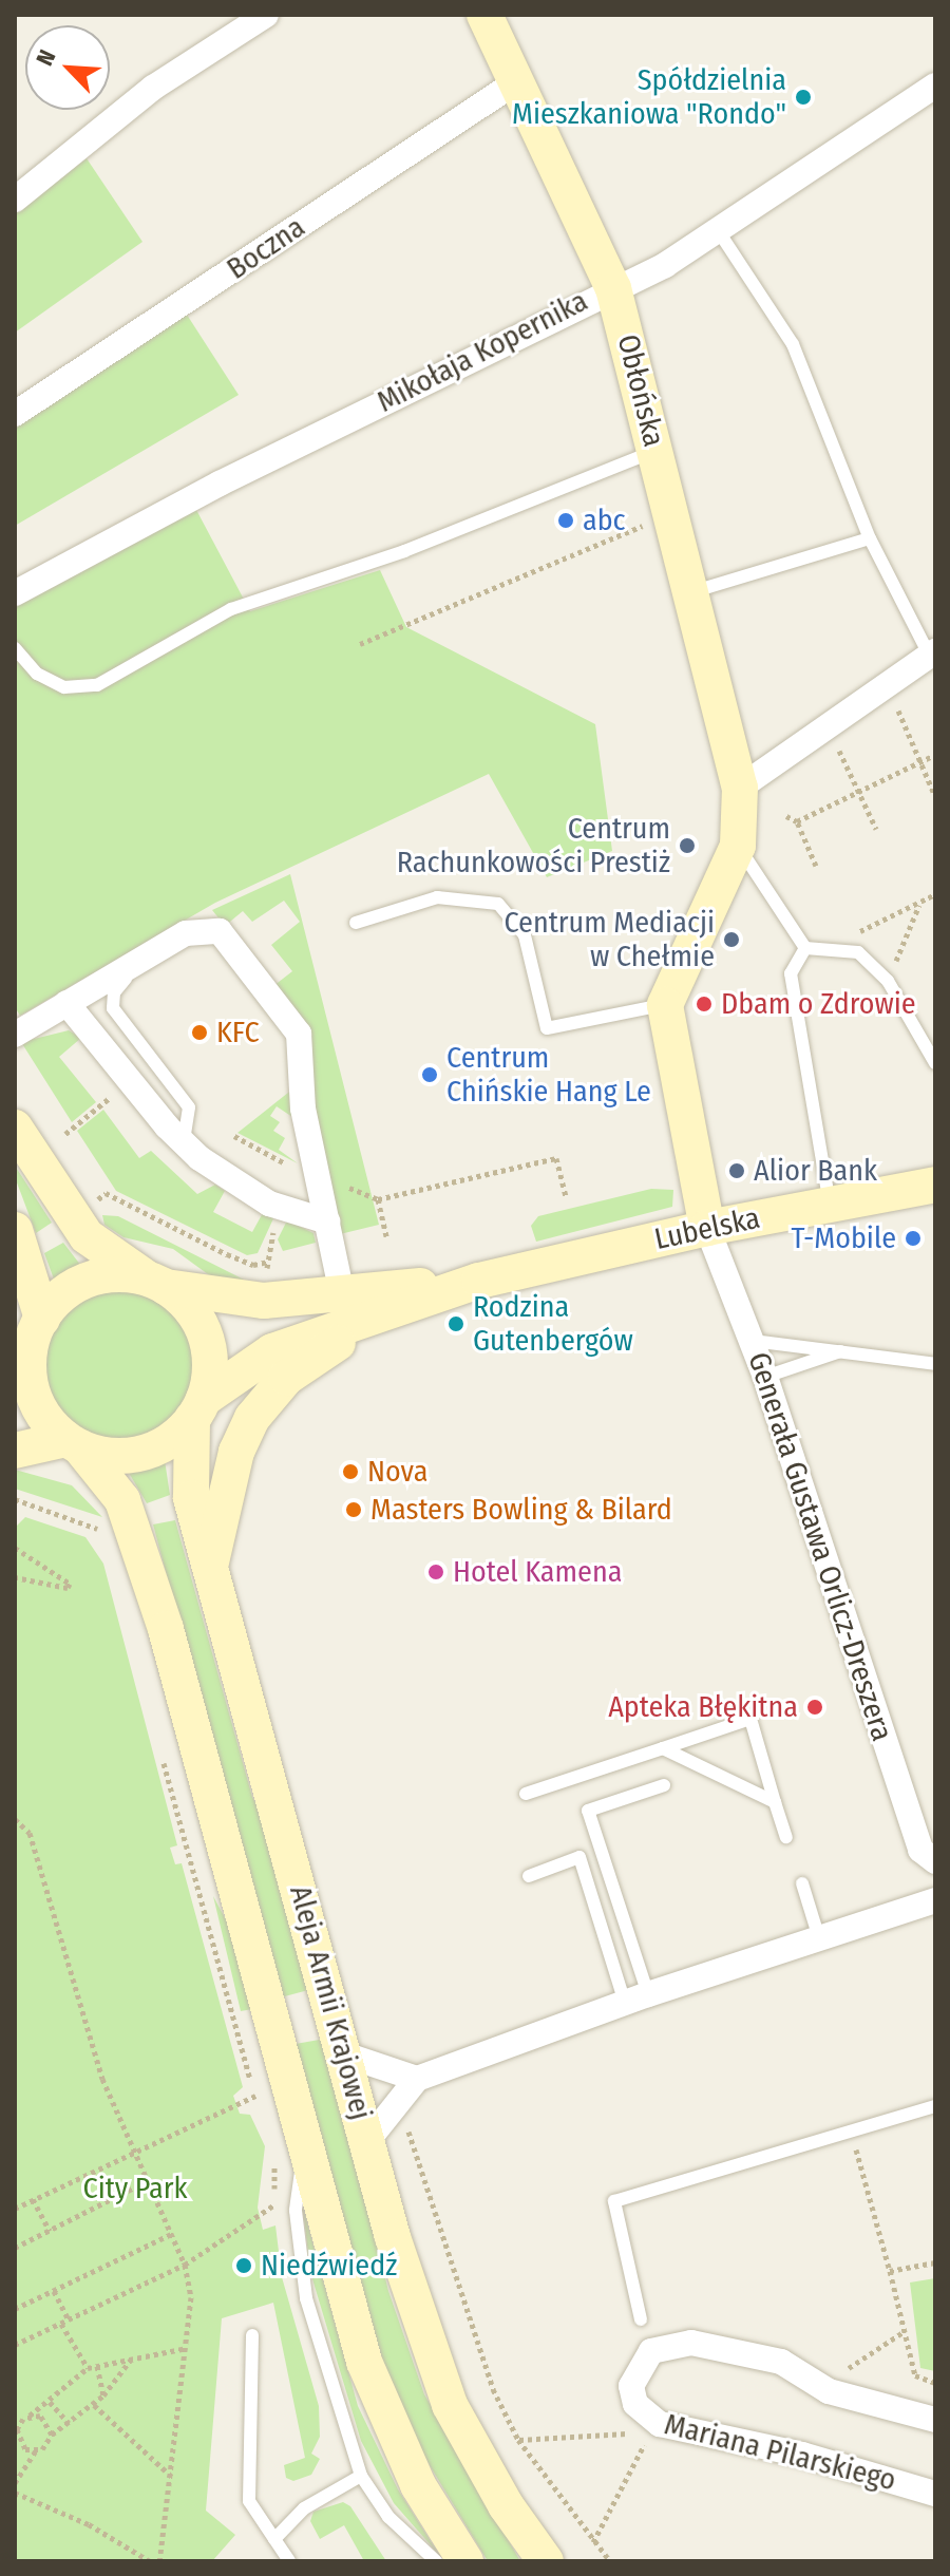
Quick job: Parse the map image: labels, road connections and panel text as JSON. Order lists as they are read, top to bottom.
{
  "streets": {
    "main road": ["Obłońska", "Lubelska", "Aleja Armii Krajowej"],
    "street": [
      "Boczna",
      "Mikołaja Kopernika",
      "Generała Gustawa Orlicz-Dreszera",
      "Mariana Pilarskiego"
    ]
  },
  "crossings": [
    ["Boczna", "Obłońska"],
    ["Mikołaja Kopernika", "Obłońska"],
    ["Lubelska", "Generała Gustawa Orlicz-Dreszera"],
    ["Lubelska", "Aleja Armii Krajowej"]
  ],
  "parks": ["City Park"],
  "places": [
    "Spółdzielnia Mieszkaniowa \"Rondo\"",
    "abc",
    "Centrum Rachunkowości Prestiż",
    "Centrum Mediacji w Chełmie",
    "Dbam o Zdrowie",
    "KFC",
    "Centrum Chińskie Hang Le",
    "Alior Bank",
    "T-Mobile",
    "Rodzina Gutenbergów",
    "Nova",
    "Masters Bowling & Bilard",
    "Hotel Kamena",
    "Apteka Błękitna",
    "Niedźwiedź"
  ],
  "north": "top left"
}
